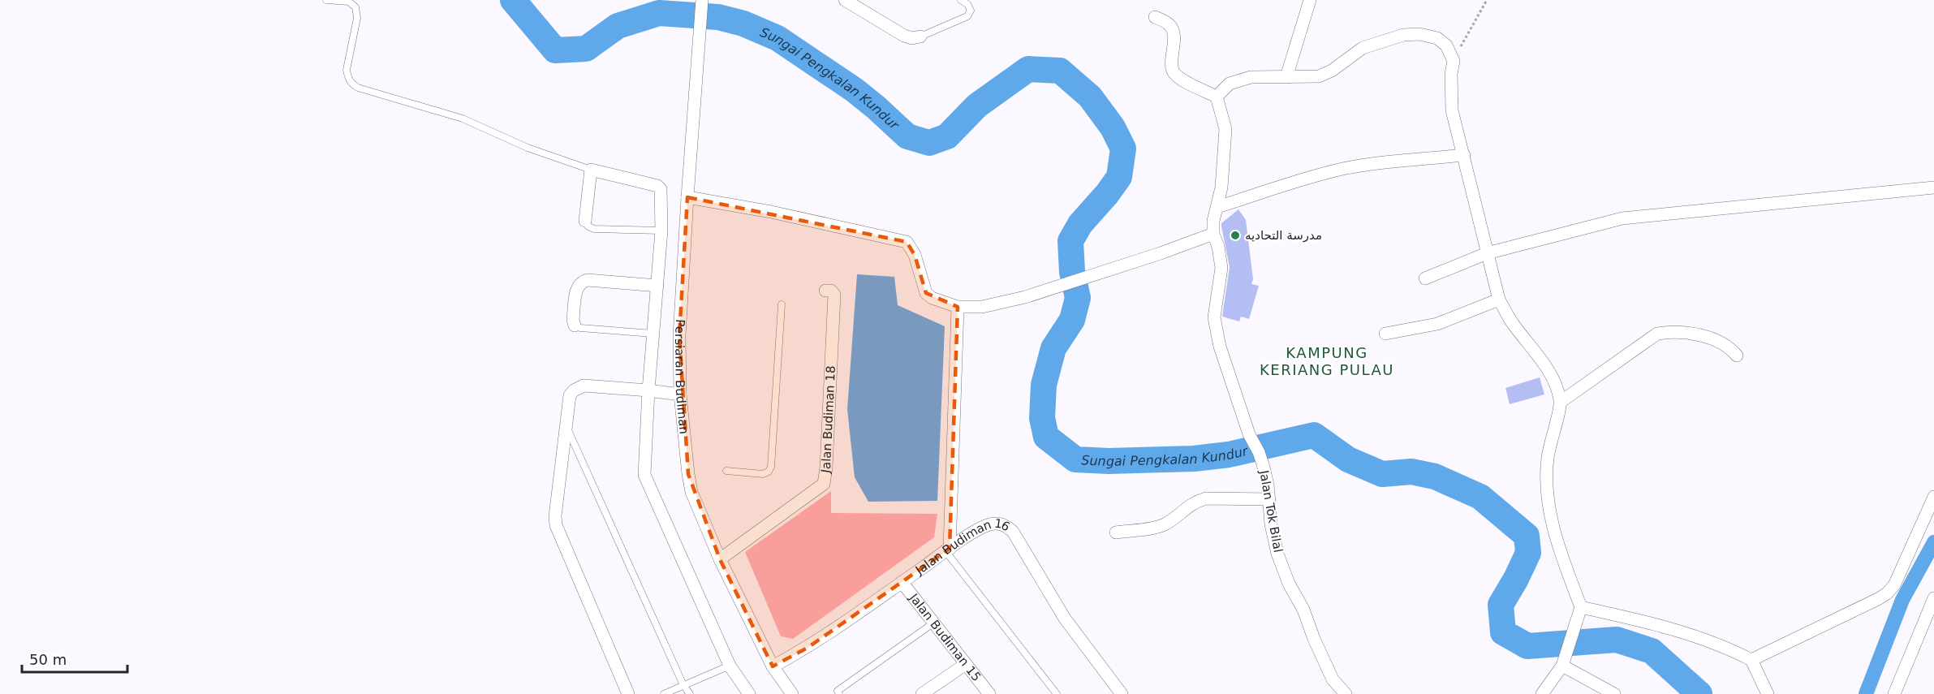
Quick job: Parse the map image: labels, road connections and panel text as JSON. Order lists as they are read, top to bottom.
{
  "streets": {
    "street": [
      "Persiaran Budiman",
      "Jalan Budiman 18",
      "Jalan Tok Bilal",
      "Jalan Budiman 16",
      "Jalan Budiman 15"
    ]
  },
  "crossings": [
    ["Persiaran Budiman", "Jalan Budiman 18"],
    ["Persiaran Budiman", "Jalan Budiman 16"],
    ["Jalan Budiman 16", "Jalan Budiman 15"]
  ],
  "districts": ["KAMPUNG KERIANG PULAU"],
  "water": ["Sungai Pengkalan Kundur"],
  "places": ["مدرسة التحاديه"],
  "scale_bar": "50 m"
}
